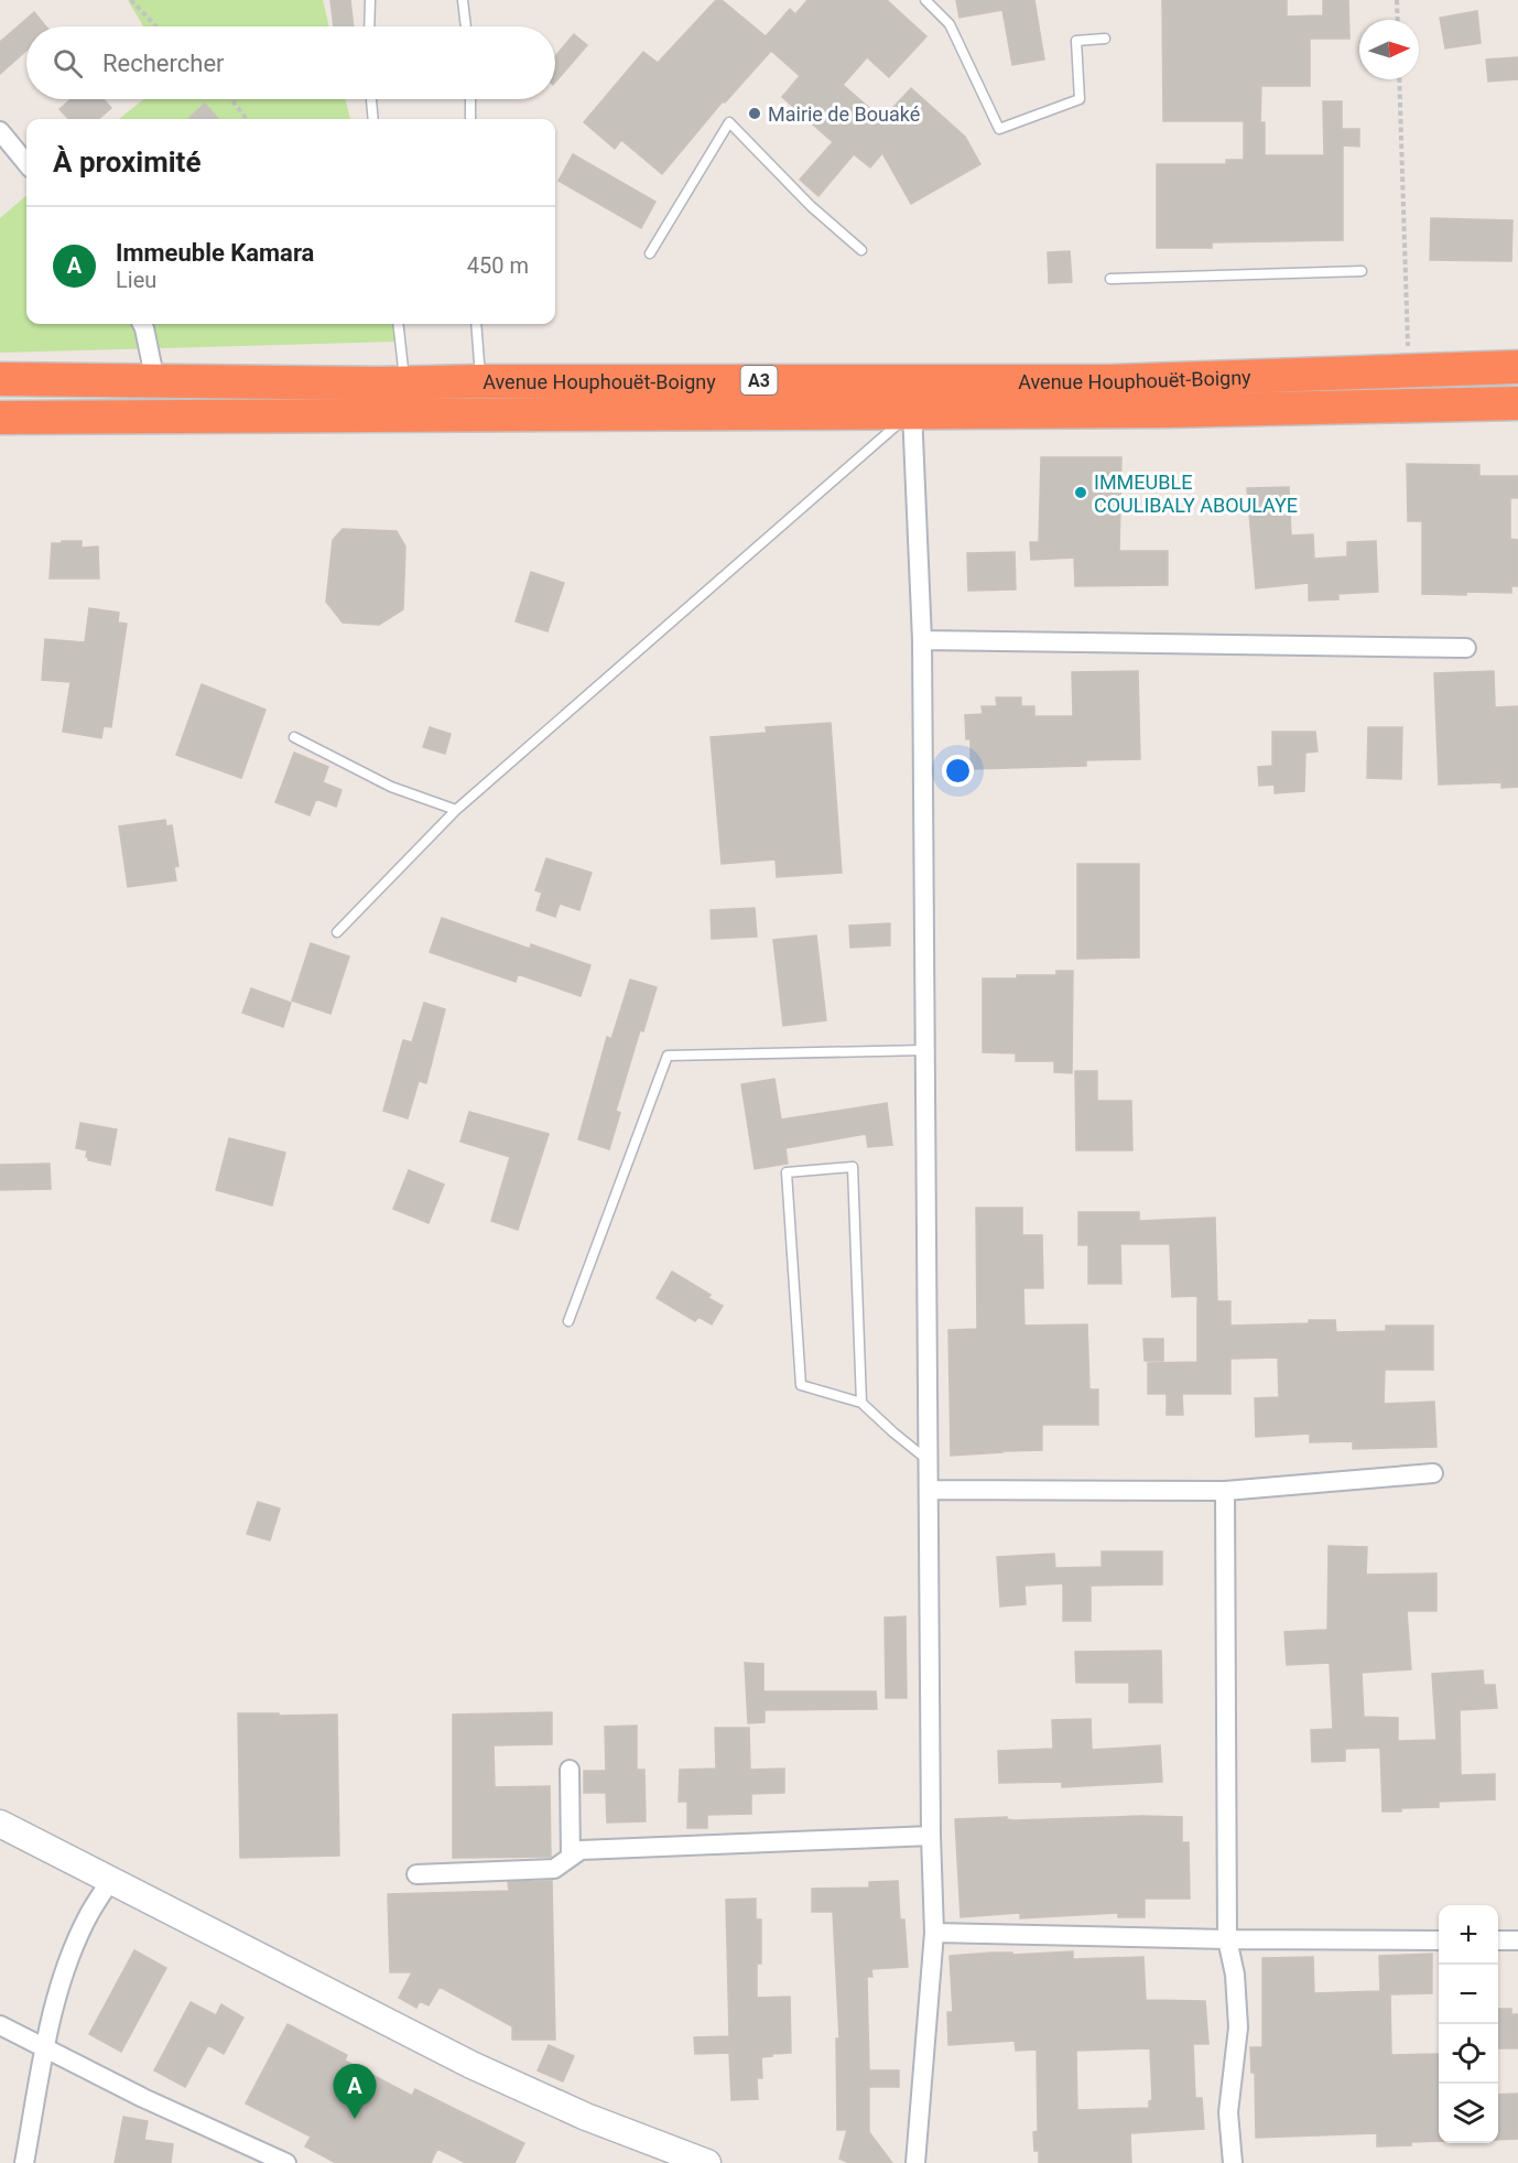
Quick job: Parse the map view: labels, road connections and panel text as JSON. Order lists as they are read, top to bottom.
{
  "streets": {
    "highway": ["Avenue Houphouët-Boigny", "A3"]
  },
  "places": ["Mairie de Bouaké", "IMMEUBLE COULIBALY ABOULAYE"],
  "north": "right",
  "page": {
    "search": "Rechercher",
    "heading": "À proximité",
    "list": [
      {
        "mark": "A",
        "name": "Immeuble Kamara",
        "note": "Lieu",
        "value": "450 m"
      }
    ],
    "map_buttons": ["+", "−"],
    "pins": "A"
  }
}
